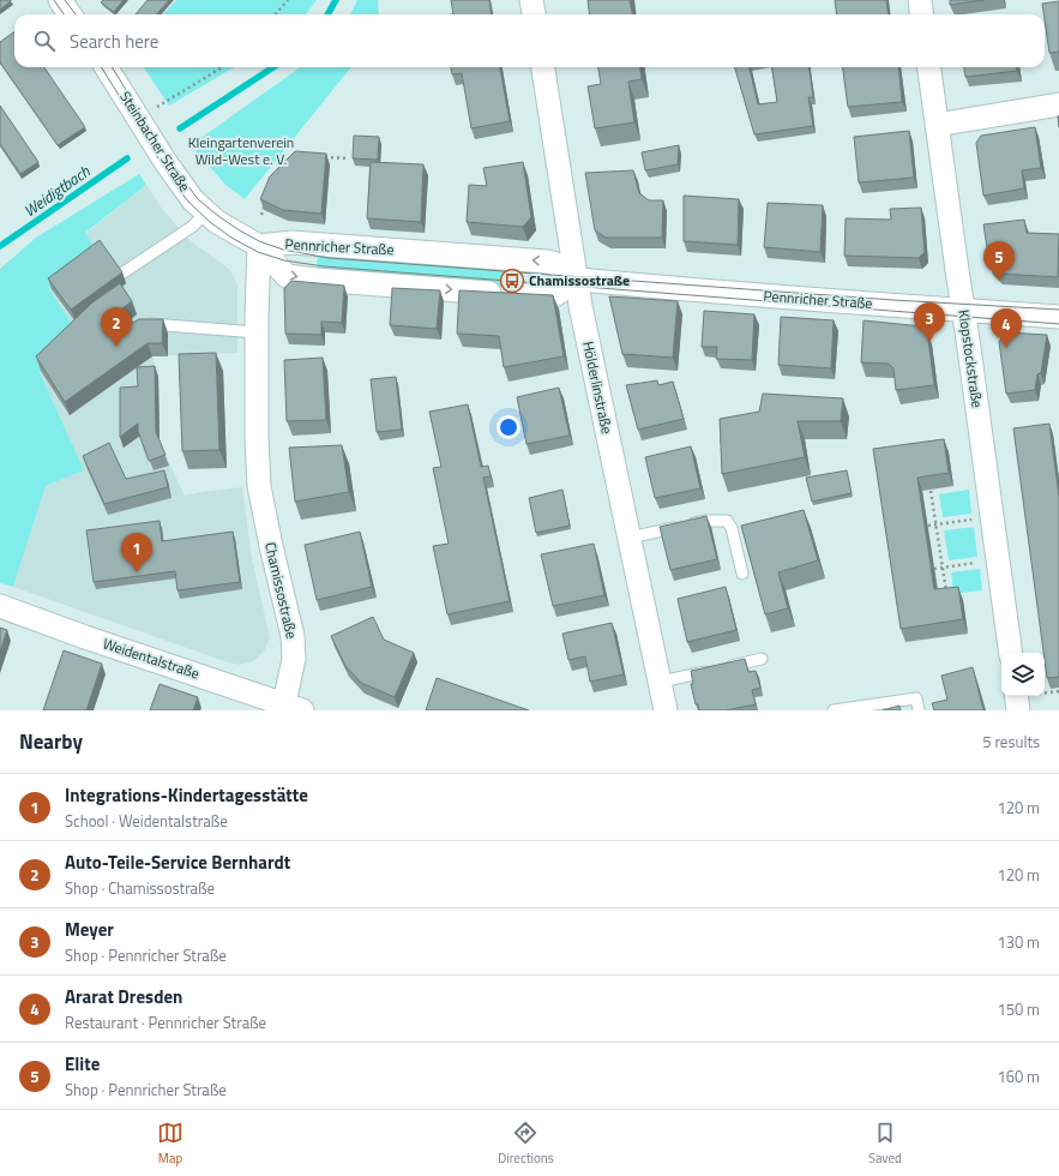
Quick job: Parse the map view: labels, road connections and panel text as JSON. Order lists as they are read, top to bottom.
{
  "streets": {
    "street": [
      "Steinbacher Straße",
      "Pennricher Straße",
      "Klopstockstraße",
      "Hölderlinstraße",
      "Chamissostraße",
      "Weidentalstraße"
    ]
  },
  "crossings": [
    ["Steinbacher Straße", "Pennricher Straße"],
    ["Steinbacher Straße", "Chamissostraße"],
    ["Pennricher Straße", "Klopstockstraße"],
    ["Pennricher Straße", "Hölderlinstraße"],
    ["Pennricher Straße", "Chamissostraße"],
    ["Chamissostraße", "Weidentalstraße"]
  ],
  "water": ["Weidigtbach"],
  "parks": ["Kleingartenverein Wild-West e. V."],
  "places": {
    "bus stop": ["Chamissostraße"]
  },
  "page": {
    "search": "Search here",
    "pins": [
      "5",
      "3",
      "2",
      "4",
      "1"
    ],
    "heading": ["Nearby", "5 results"],
    "list": [
      {
        "mark": "1",
        "name": "Integrations-Kindertagesstätte",
        "note": "School · Weidentalstraße",
        "value": "120 m"
      },
      {
        "mark": "2",
        "name": "Auto-Teile-Service Bernhardt",
        "note": "Shop · Chamissostraße",
        "value": "120 m"
      },
      {
        "mark": "3",
        "name": "Meyer",
        "note": "Shop · Pennricher Straße",
        "value": "130 m"
      },
      {
        "mark": "4",
        "name": "Ararat Dresden",
        "note": "Restaurant · Pennricher Straße",
        "value": "150 m"
      },
      {
        "mark": "5",
        "name": "Elite",
        "note": "Shop · Pennricher Straße",
        "value": "160 m"
      }
    ],
    "nav": ["Map", "Directions", "Saved"]
  }
}
